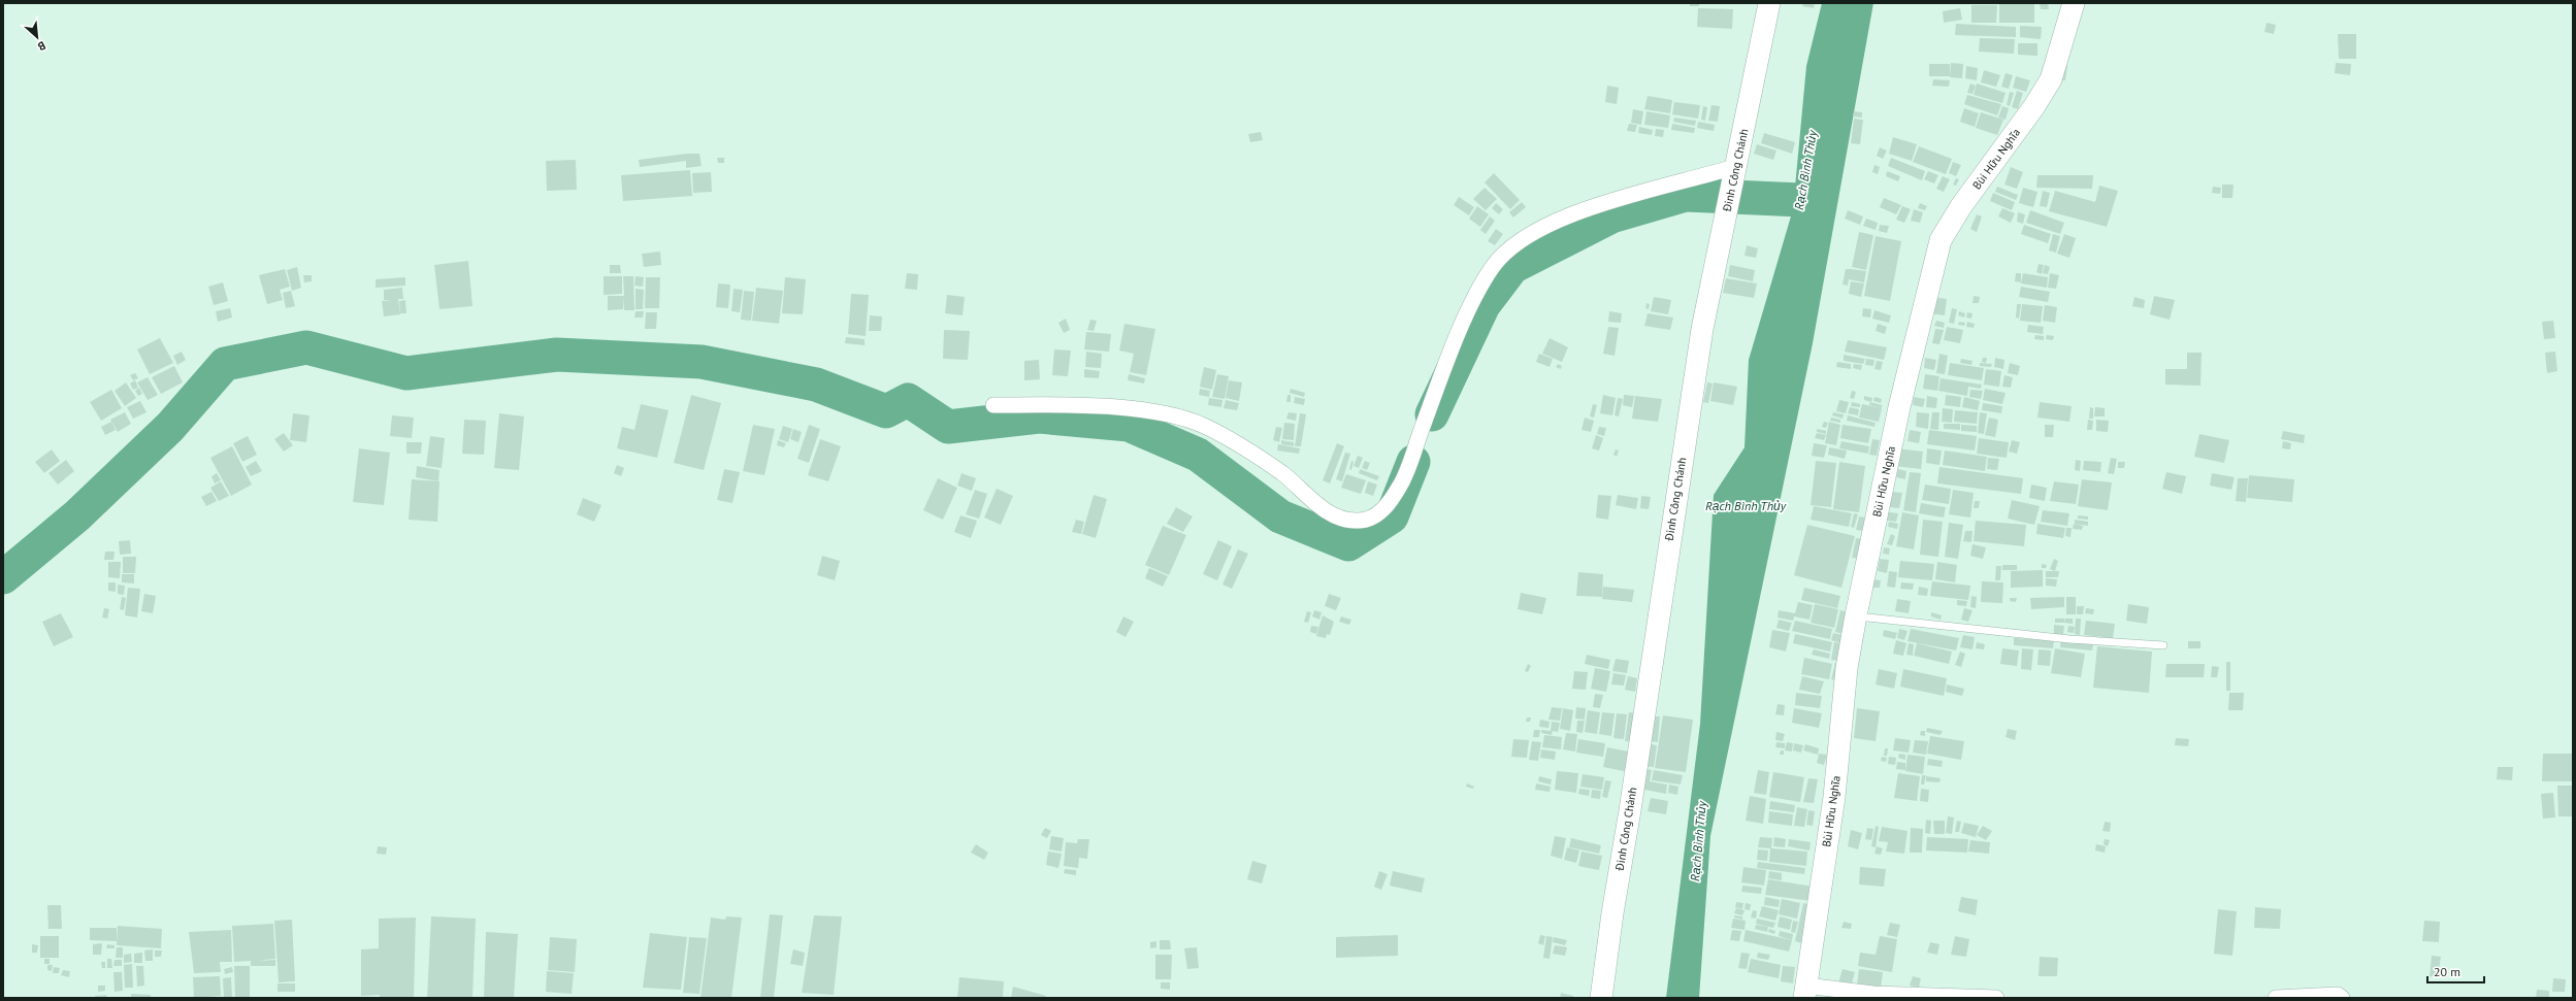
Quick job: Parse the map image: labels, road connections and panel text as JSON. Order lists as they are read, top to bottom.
{
  "streets": {
    "main road": ["Bùi Hữu Nghĩa", "Đinh Công Chánh"]
  },
  "water": ["Rạch Bình Thủy"],
  "scale_bar": "20 m",
  "north": "bottom right"
}
